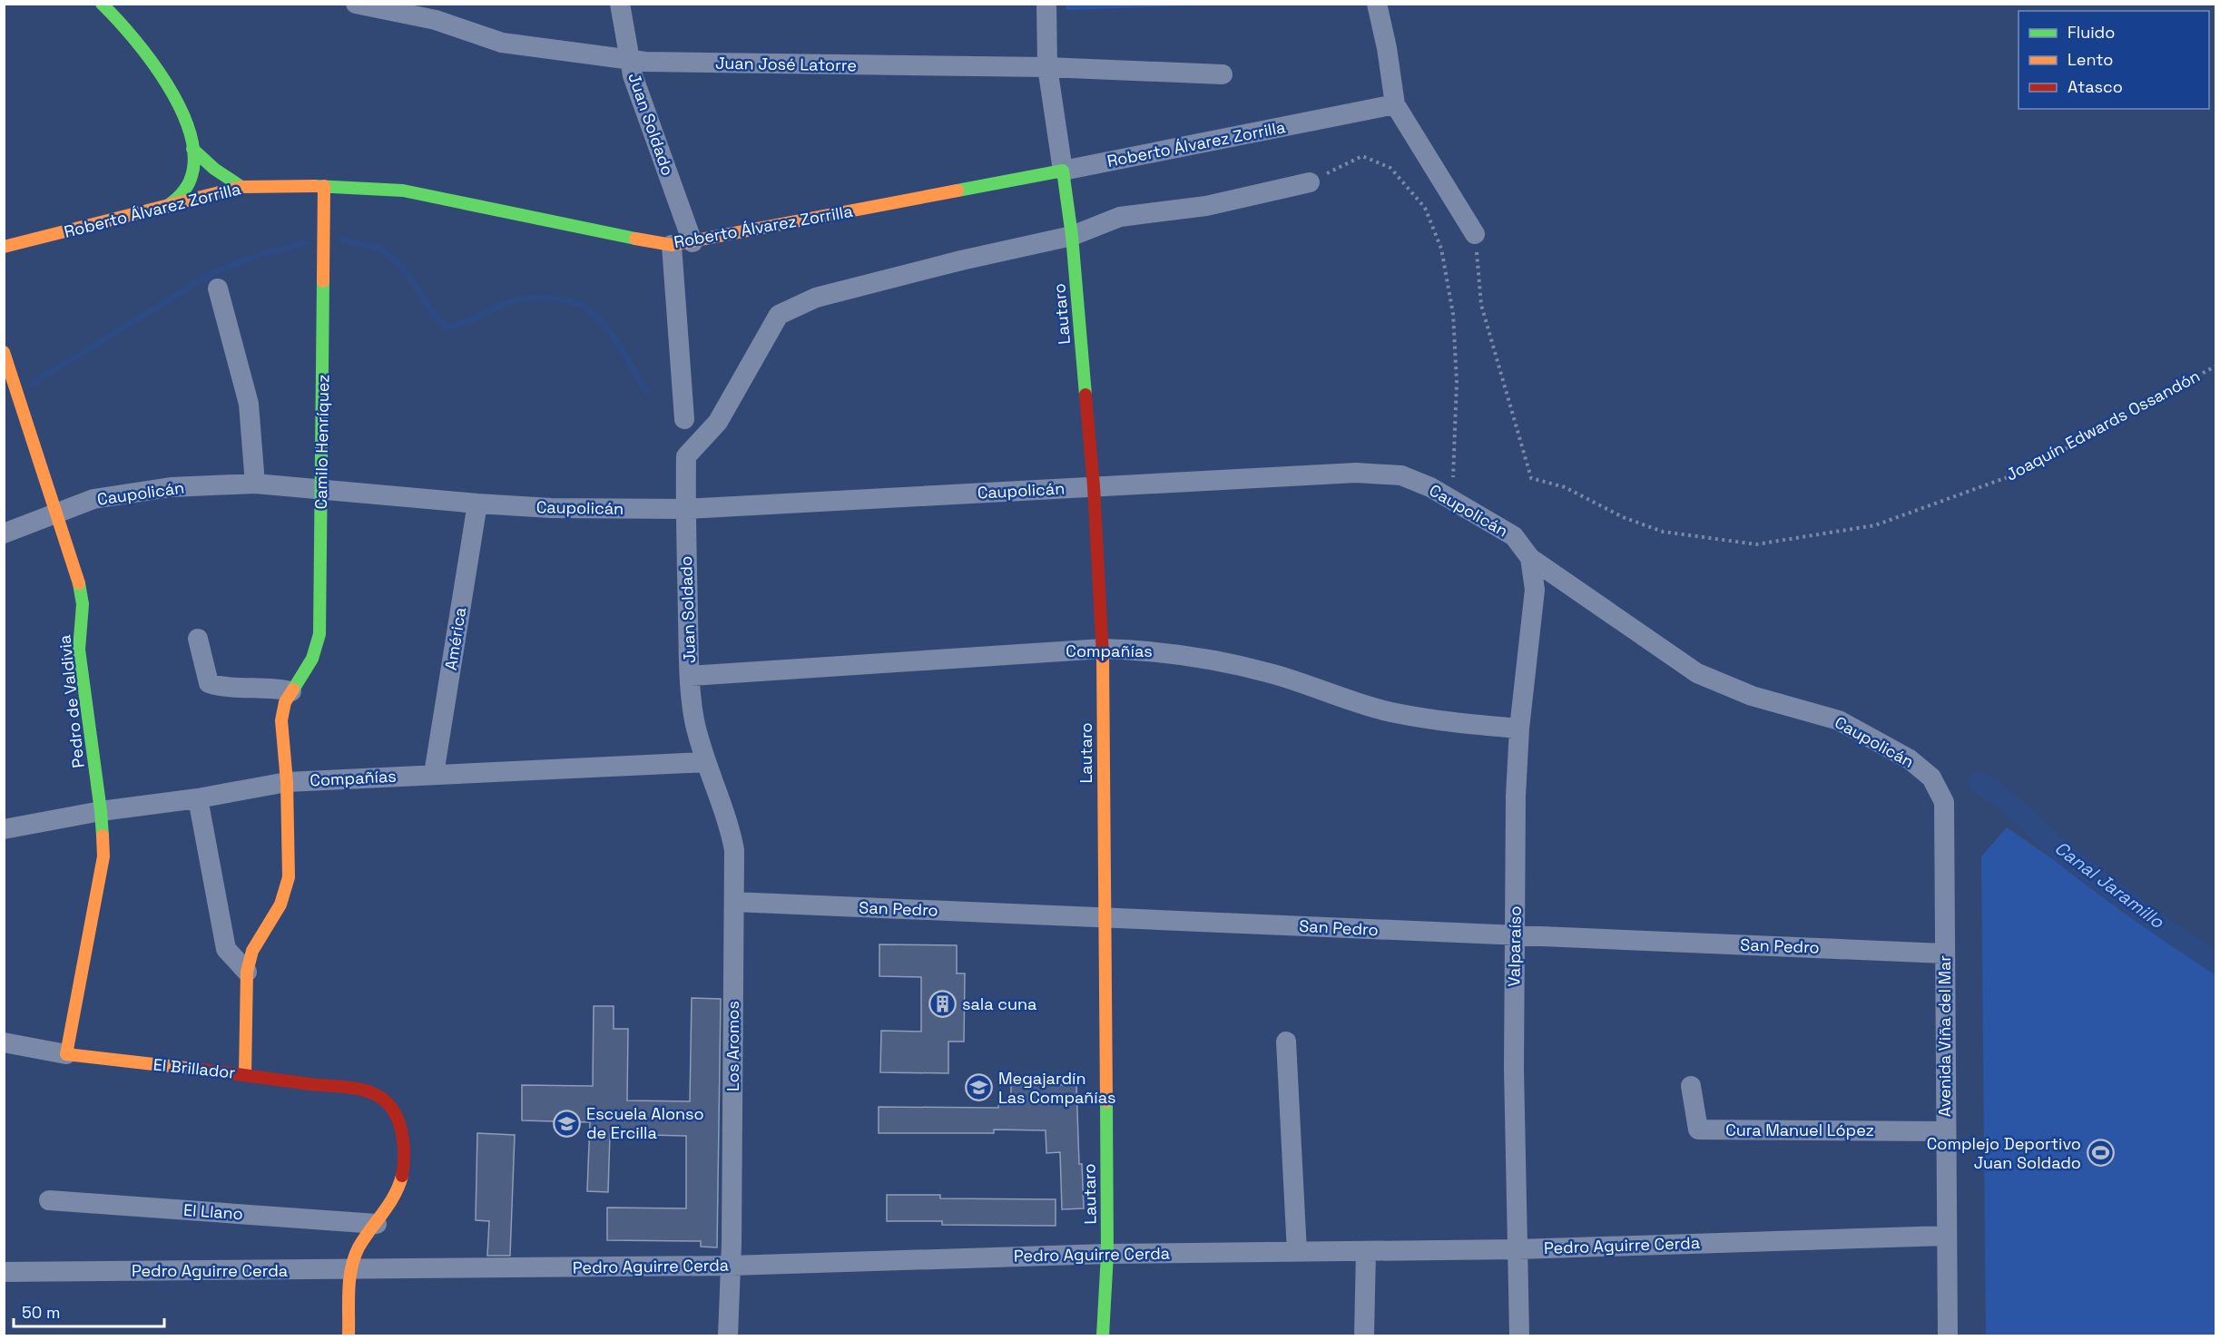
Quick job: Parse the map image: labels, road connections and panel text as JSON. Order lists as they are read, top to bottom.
{
  "streets": {
    "street": [
      "Juan José Latorre",
      "Juan Soldado",
      "Roberto Álvarez Zorrilla",
      "Lautaro",
      "Camilo Henríquez",
      "Caupolicán",
      "América",
      "Compañías",
      "Pedro de Valdivia",
      "San Pedro",
      "Valparaíso",
      "Avenida Viña del Mar",
      "Los Aromos",
      "El Brillador",
      "Cura Manuel López",
      "El Llano",
      "Pedro Aguirre Cerda"
    ],
    "path": ["Joaquín Edwards Ossandón"]
  },
  "crossings": [
    ["Juan José Latorre", "Juan Soldado"],
    ["Juan Soldado", "Roberto Álvarez Zorrilla"],
    ["Juan Soldado", "Lautaro"],
    ["Juan Soldado", "Caupolicán"],
    ["Juan Soldado", "Compañías"],
    ["Juan Soldado", "Los Aromos"],
    ["Roberto Álvarez Zorrilla", "Lautaro"],
    ["Roberto Álvarez Zorrilla", "Camilo Henríquez"],
    ["Lautaro", "Caupolicán"],
    ["Lautaro", "Compañías"],
    ["Lautaro", "San Pedro"],
    ["Lautaro", "Pedro Aguirre Cerda"],
    ["Camilo Henríquez", "Caupolicán"],
    ["Camilo Henríquez", "Compañías"],
    ["Camilo Henríquez", "El Brillador"],
    ["Caupolicán", "América"],
    ["Caupolicán", "Pedro de Valdivia"],
    ["Caupolicán", "Valparaíso"],
    ["Caupolicán", "Avenida Viña del Mar"],
    ["América", "Compañías"],
    ["Compañías", "Pedro de Valdivia"],
    ["Compañías", "Valparaíso"],
    ["Compañías", "Los Aromos"],
    ["Pedro de Valdivia", "El Brillador"],
    ["San Pedro", "Valparaíso"],
    ["San Pedro", "Avenida Viña del Mar"],
    ["San Pedro", "Los Aromos"],
    ["Valparaíso", "Pedro Aguirre Cerda"],
    ["Avenida Viña del Mar", "Cura Manuel López"],
    ["Avenida Viña del Mar", "Pedro Aguirre Cerda"],
    ["Los Aromos", "Pedro Aguirre Cerda"],
    ["El Brillador", "El Llano"]
  ],
  "water": ["Canal Jaramillo"],
  "places": {
    "building": ["sala cuna"],
    "school or university": ["Megajardín Las Compañías", "Escuela Alonso de Ercilla"],
    "sports": ["Complejo Deportivo Juan Soldado"]
  },
  "legend": ["Fluido", "Lento", "Atasco"],
  "scale_bar": "50 m"
}
